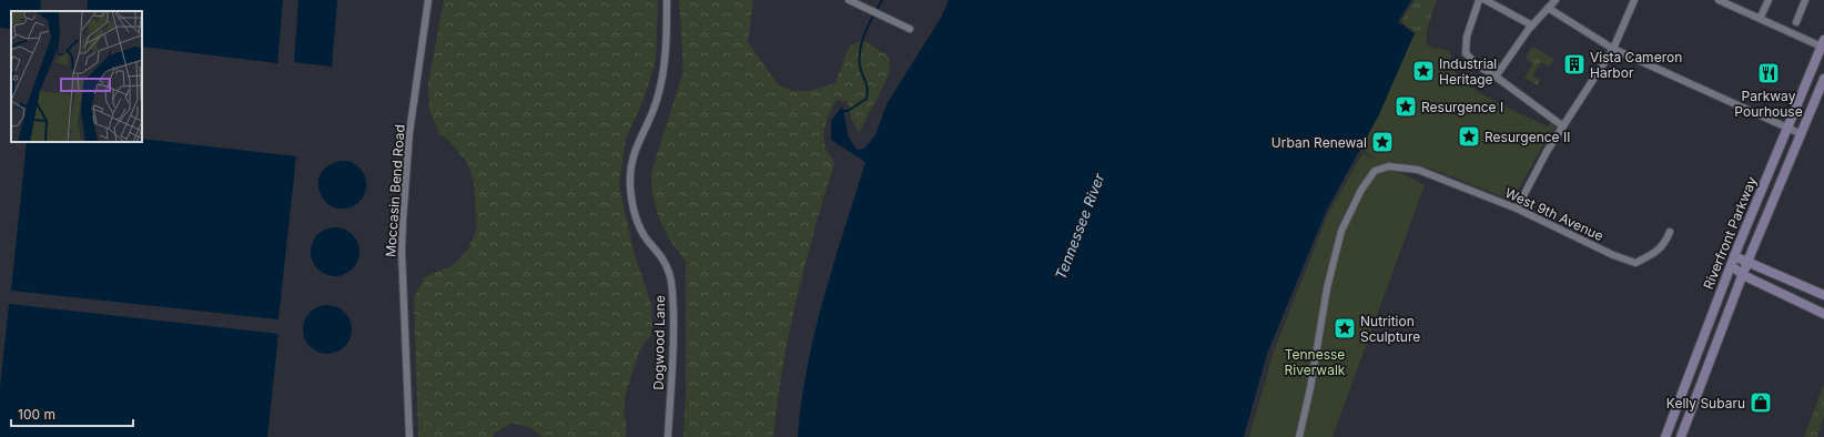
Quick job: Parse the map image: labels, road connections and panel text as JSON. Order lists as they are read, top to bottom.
{
  "streets": {
    "main road": ["Riverfront Parkway"],
    "street": ["Moccasin Bend Road", "West 9th Avenue", "Dogwood Lane"]
  },
  "water": ["Tennessee River"],
  "parks": ["Tennesse Riverwalk"],
  "places": {
    "building": ["Vista Cameron Harbor"],
    "place": [
      "Industrial Heritage",
      "Resurgence I",
      "Resurgence II",
      "Urban Renewal",
      "Nutrition Sculpture"
    ],
    "restaurant": ["Parkway Pourhouse"],
    "shop": ["Kelly Subaru"]
  },
  "scale_bar": "100 m"
}
